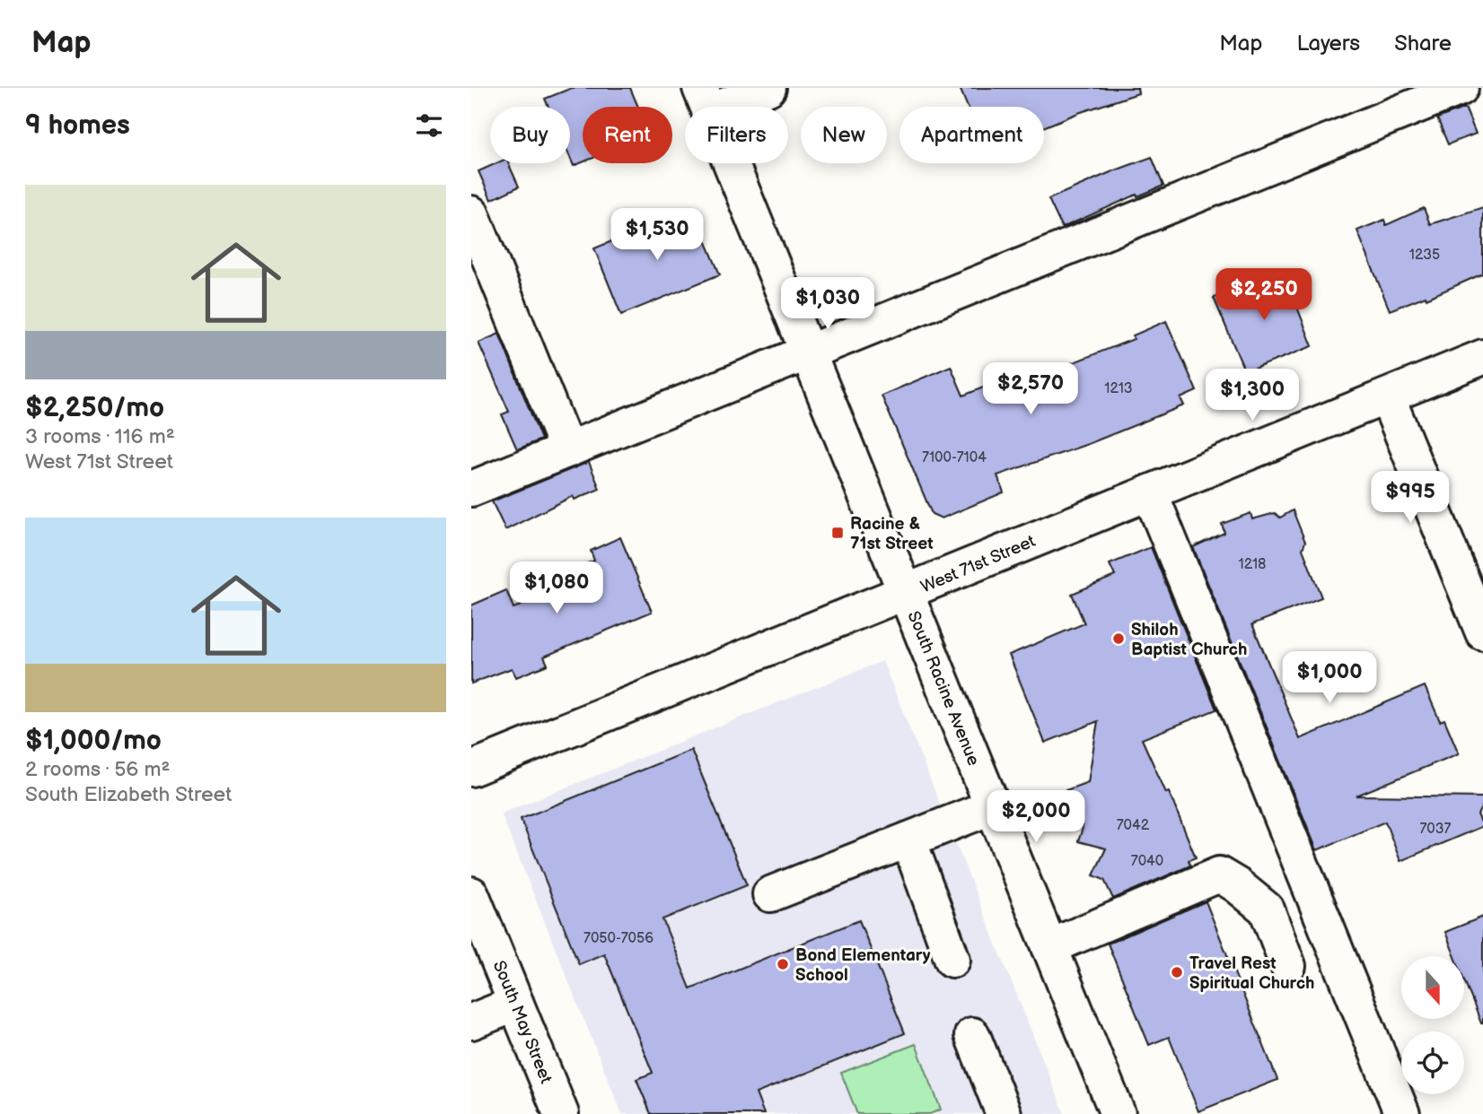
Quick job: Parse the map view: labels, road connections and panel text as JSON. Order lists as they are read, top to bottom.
{
  "streets": {
    "street": ["West 71st Street", "South Racine Avenue", "South May Street"]
  },
  "crossings": [
    ["West 71st Street", "South Racine Avenue"]
  ],
  "places": {
    "transit": ["Racine & 71st Street"],
    "other": ["Shiloh Baptist Church", "Bond Elementary School", "Travel Rest Spiritual Church"]
  },
  "house_numbers": [
    "1235",
    "1213",
    "7100-7104",
    "1218",
    "7042",
    "7037",
    "7040",
    "7050-7056"
  ],
  "north": "bottom",
  "page": {
    "header": "Map",
    "nav": ["Map", "Layers", "Share"],
    "heading": "9 homes",
    "chip": [
      "Buy",
      "Rent",
      "Filters",
      "New",
      "Apartment"
    ],
    "list": [
      {
        "name": "$2,250/mo",
        "note": "3 rooms · 116 m² · West 71st Street"
      },
      {
        "name": "$1,000/mo",
        "note": "2 rooms · 56 m² · South Elizabeth Street"
      }
    ],
    "price": [
      "$1,530",
      "$2,250",
      "$1,030",
      "$2,570",
      "$1,300",
      "$995",
      "$1,080",
      "$1,000",
      "$2,000"
    ]
  }
}
